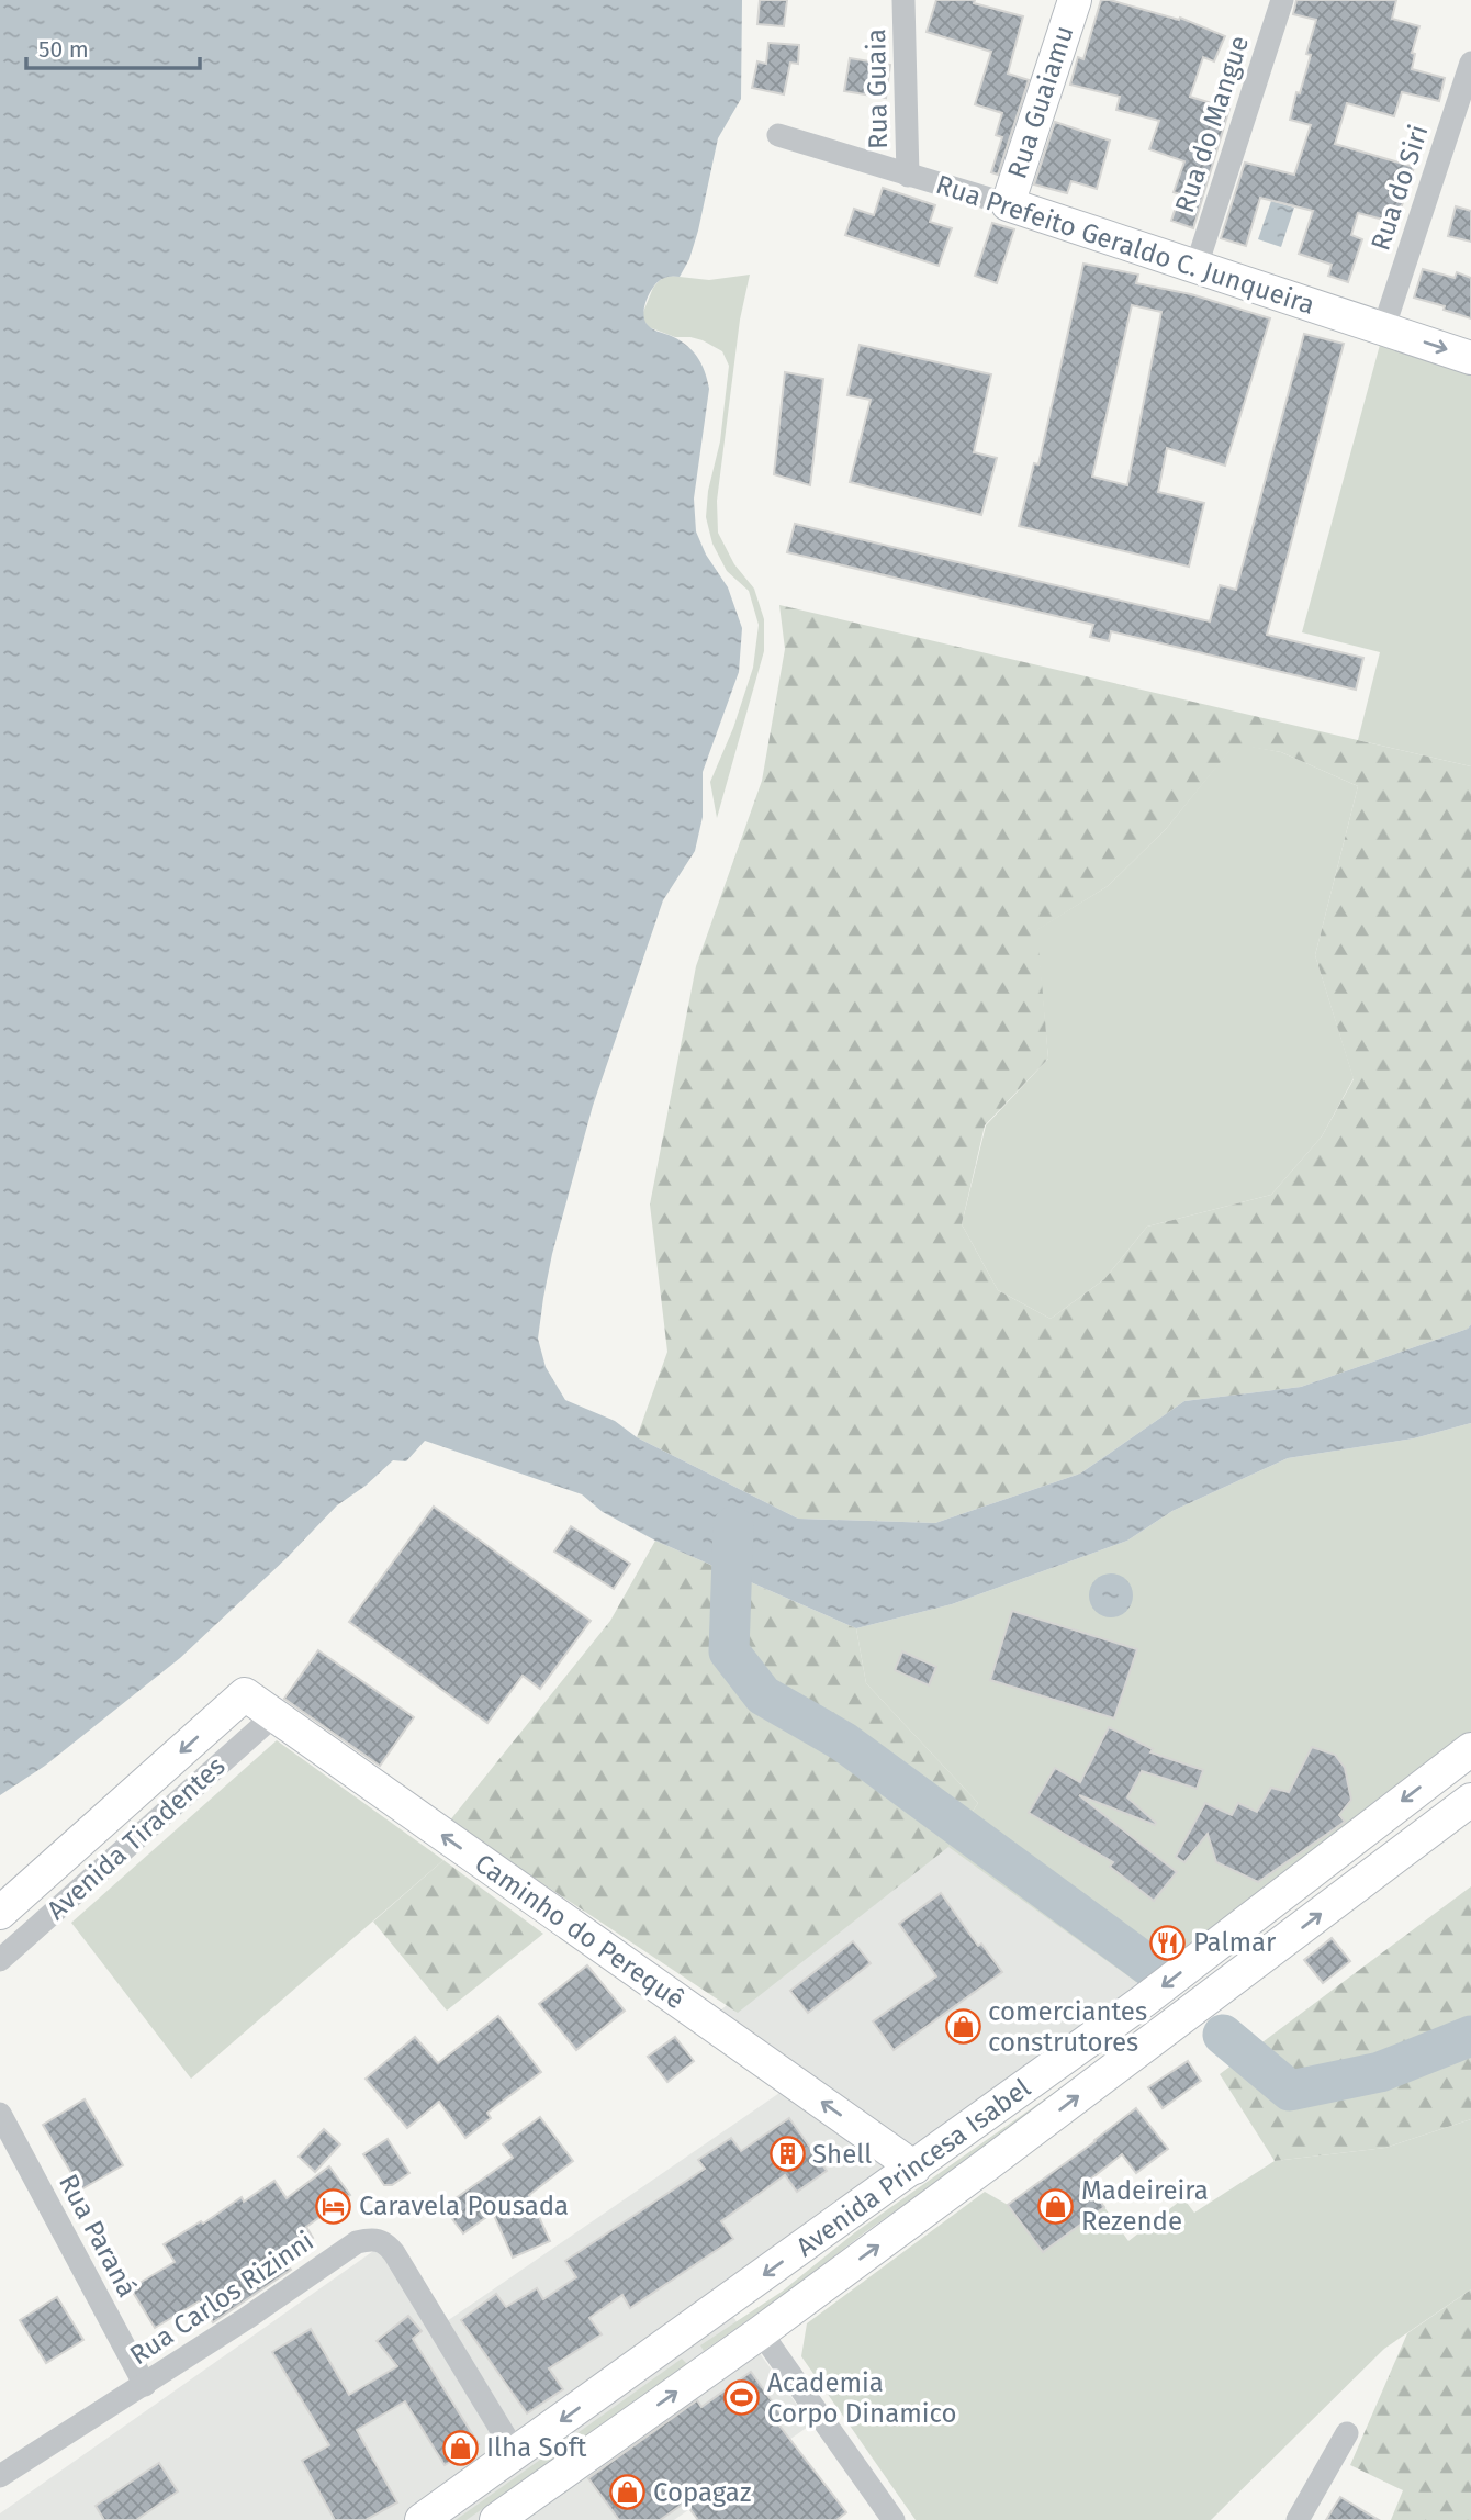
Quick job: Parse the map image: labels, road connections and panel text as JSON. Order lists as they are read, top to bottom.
{
  "streets": {
    "main road": [
      "Rua Guaiamu",
      "Rua Prefeito Geraldo C. Junqueira",
      "Avenida Tiradentes",
      "Caminho do Perequê",
      "Avenida Princesa Isabel"
    ],
    "street": [
      "Rua Guaia",
      "Rua do Mangue",
      "Rua do Siri",
      "Rua Paraná",
      "Rua Carlos Rizinni"
    ]
  },
  "crossings": [
    ["Rua Guaia", "Rua Prefeito Geraldo C. Junqueira"],
    ["Rua Guaiamu", "Rua Prefeito Geraldo C. Junqueira"],
    ["Rua do Mangue", "Rua Prefeito Geraldo C. Junqueira"],
    ["Rua do Siri", "Rua Prefeito Geraldo C. Junqueira"],
    ["Avenida Tiradentes", "Caminho do Perequê"],
    ["Caminho do Perequê", "Avenida Princesa Isabel"],
    ["Avenida Princesa Isabel", "Rua Carlos Rizinni"],
    ["Rua Paraná", "Rua Carlos Rizinni"]
  ],
  "one_way": ["Caminho do Perequê"],
  "places": {
    "restaurant": ["Palmar"],
    "shop": [
      "comerciantes construtores",
      "Madeireira Rezende",
      "Ilha Soft",
      "Copagaz"
    ],
    "building": ["Shell"],
    "hotel": ["Caravela Pousada"],
    "sports": ["Academia Corpo Dinamico"]
  },
  "scale_bar": "50 m"
}
